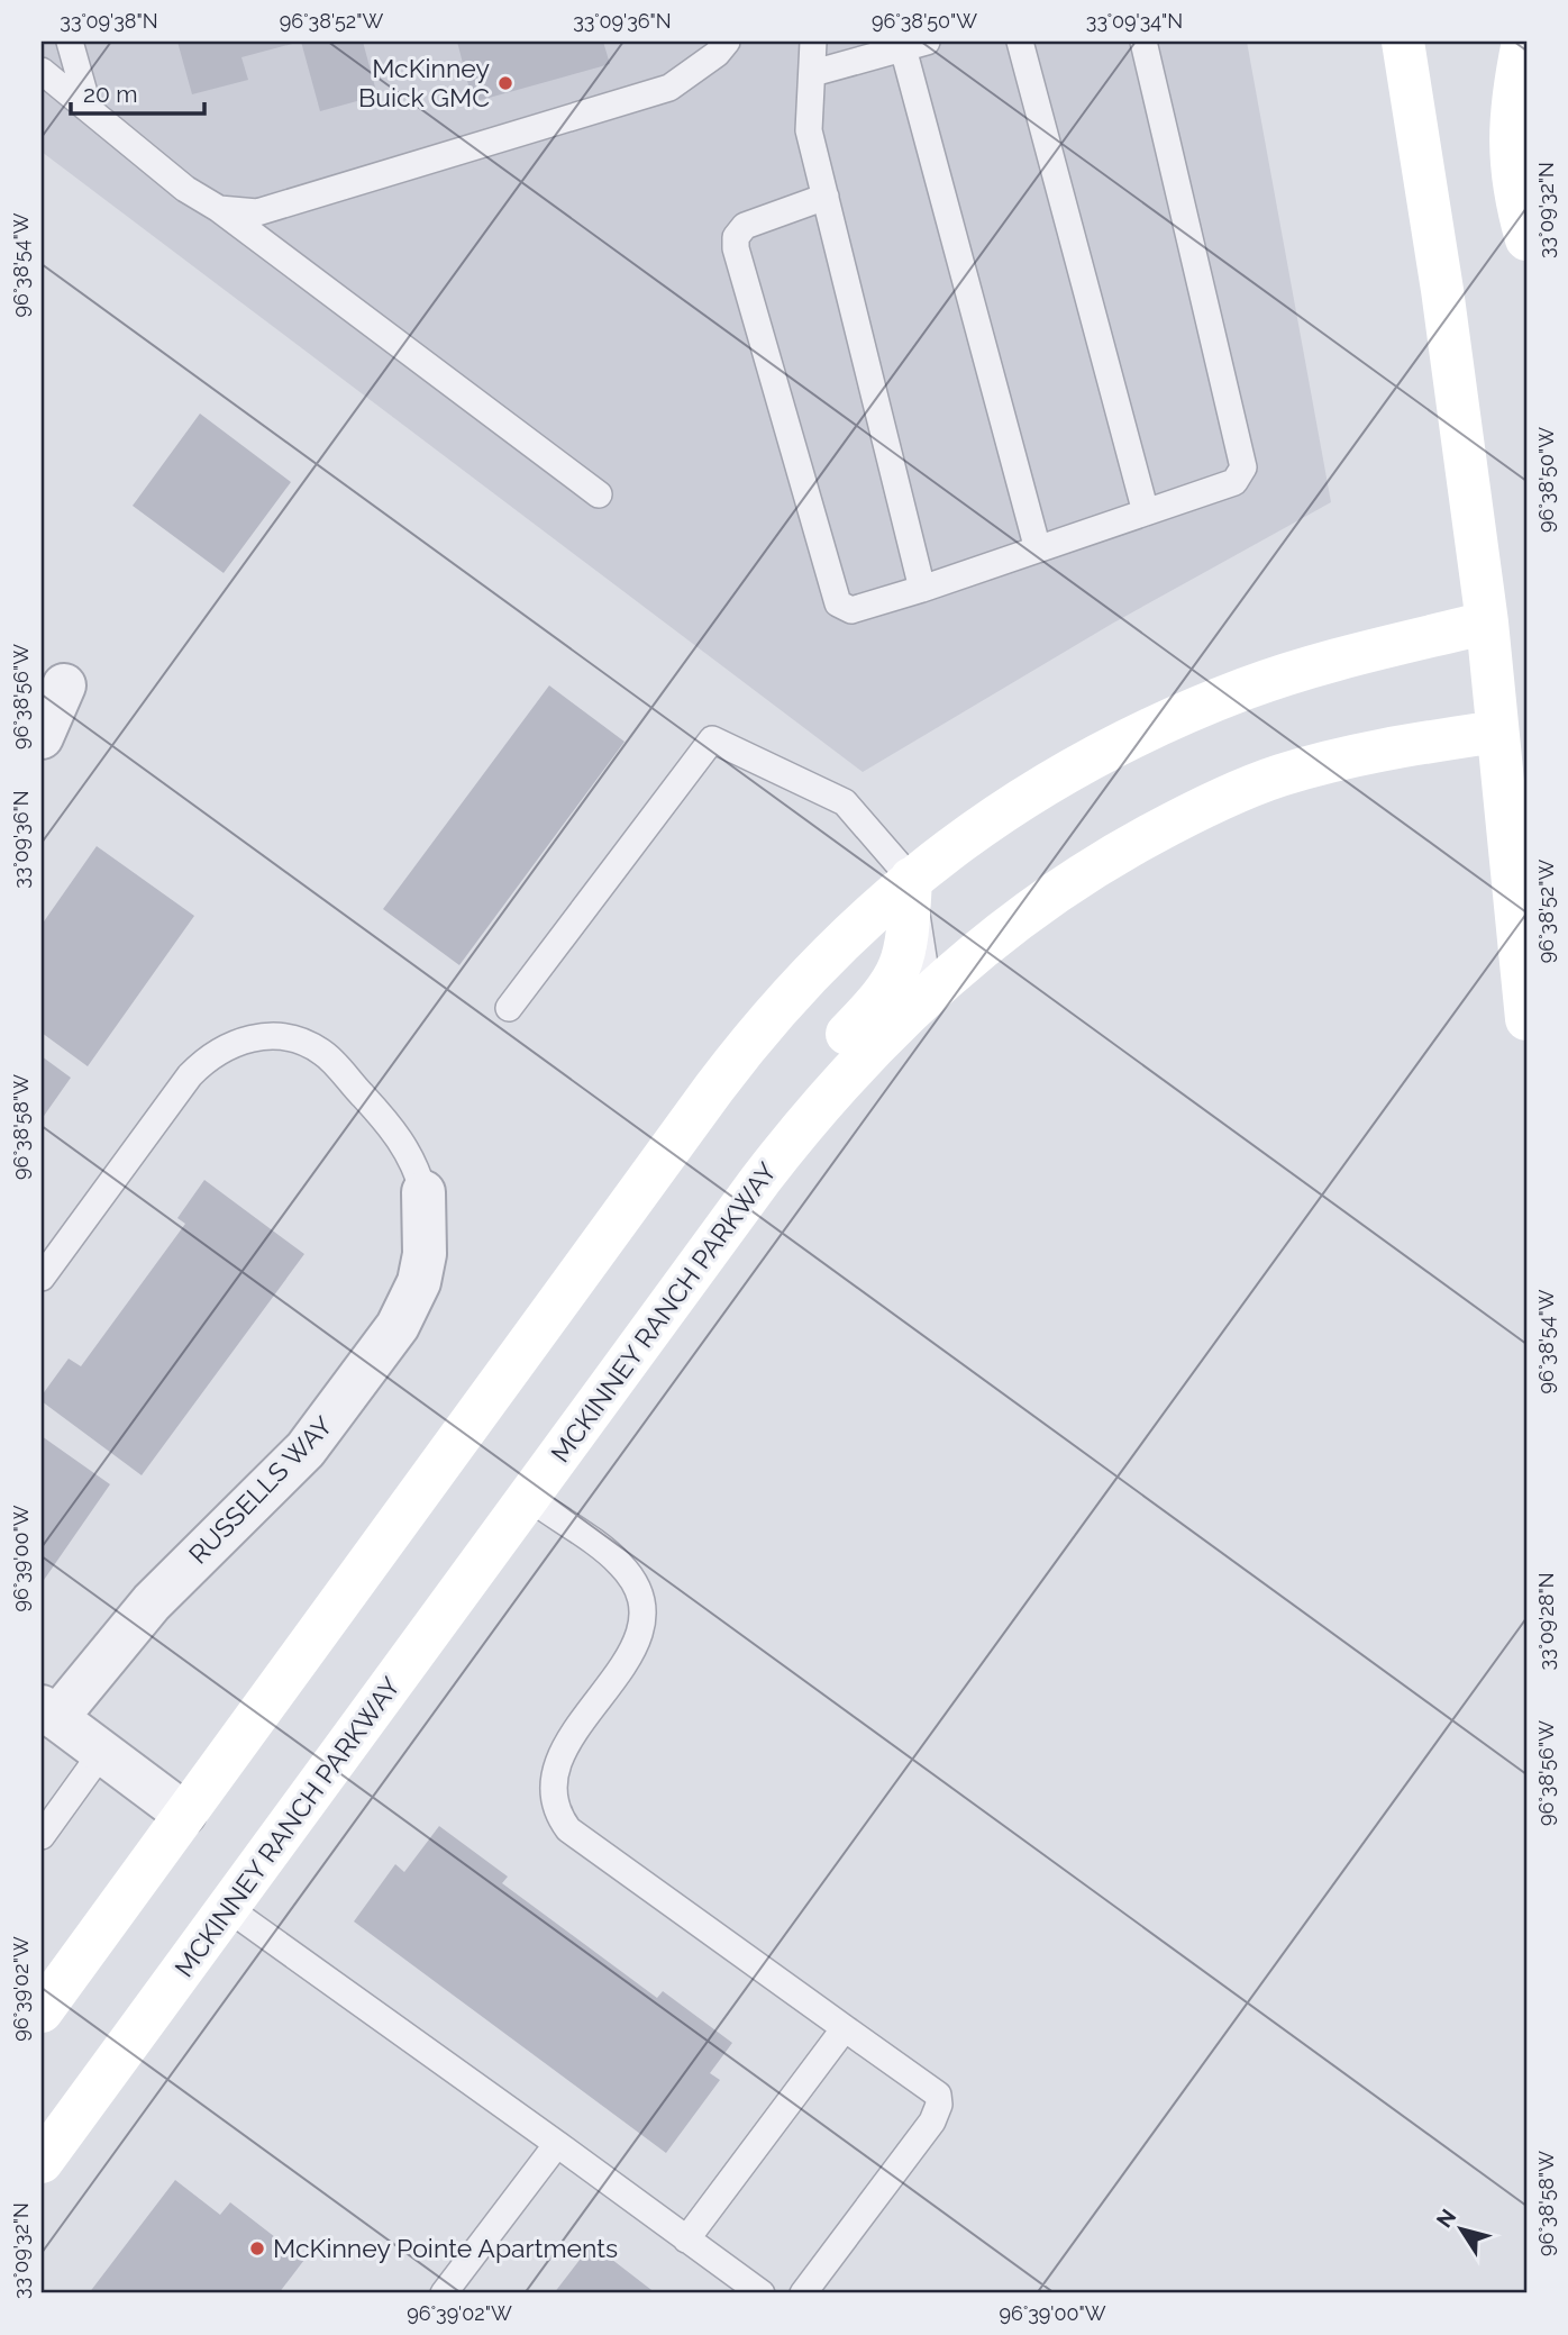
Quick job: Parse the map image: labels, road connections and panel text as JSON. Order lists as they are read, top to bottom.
{
  "streets": {
    "main road": ["MCKINNEY RANCH PARKWAY"],
    "street": ["RUSSELLS WAY"]
  },
  "places": ["McKinney Buick GMC", "McKinney Pointe Apartments"],
  "scale_bar": "20 m",
  "north": "top left",
  "coordinates": [
    "33°09'38\"N",
    "96°38'52\"W",
    "33°09'36\"N",
    "96°38'50\"W",
    "33°09'34\"N",
    "33°09'32\"N",
    "96°38'54\"W",
    "96°38'56\"W",
    "96°38'58\"W",
    "96°39'00\"W",
    "33°09'28\"N",
    "96°39'02\"W"
  ]
}
